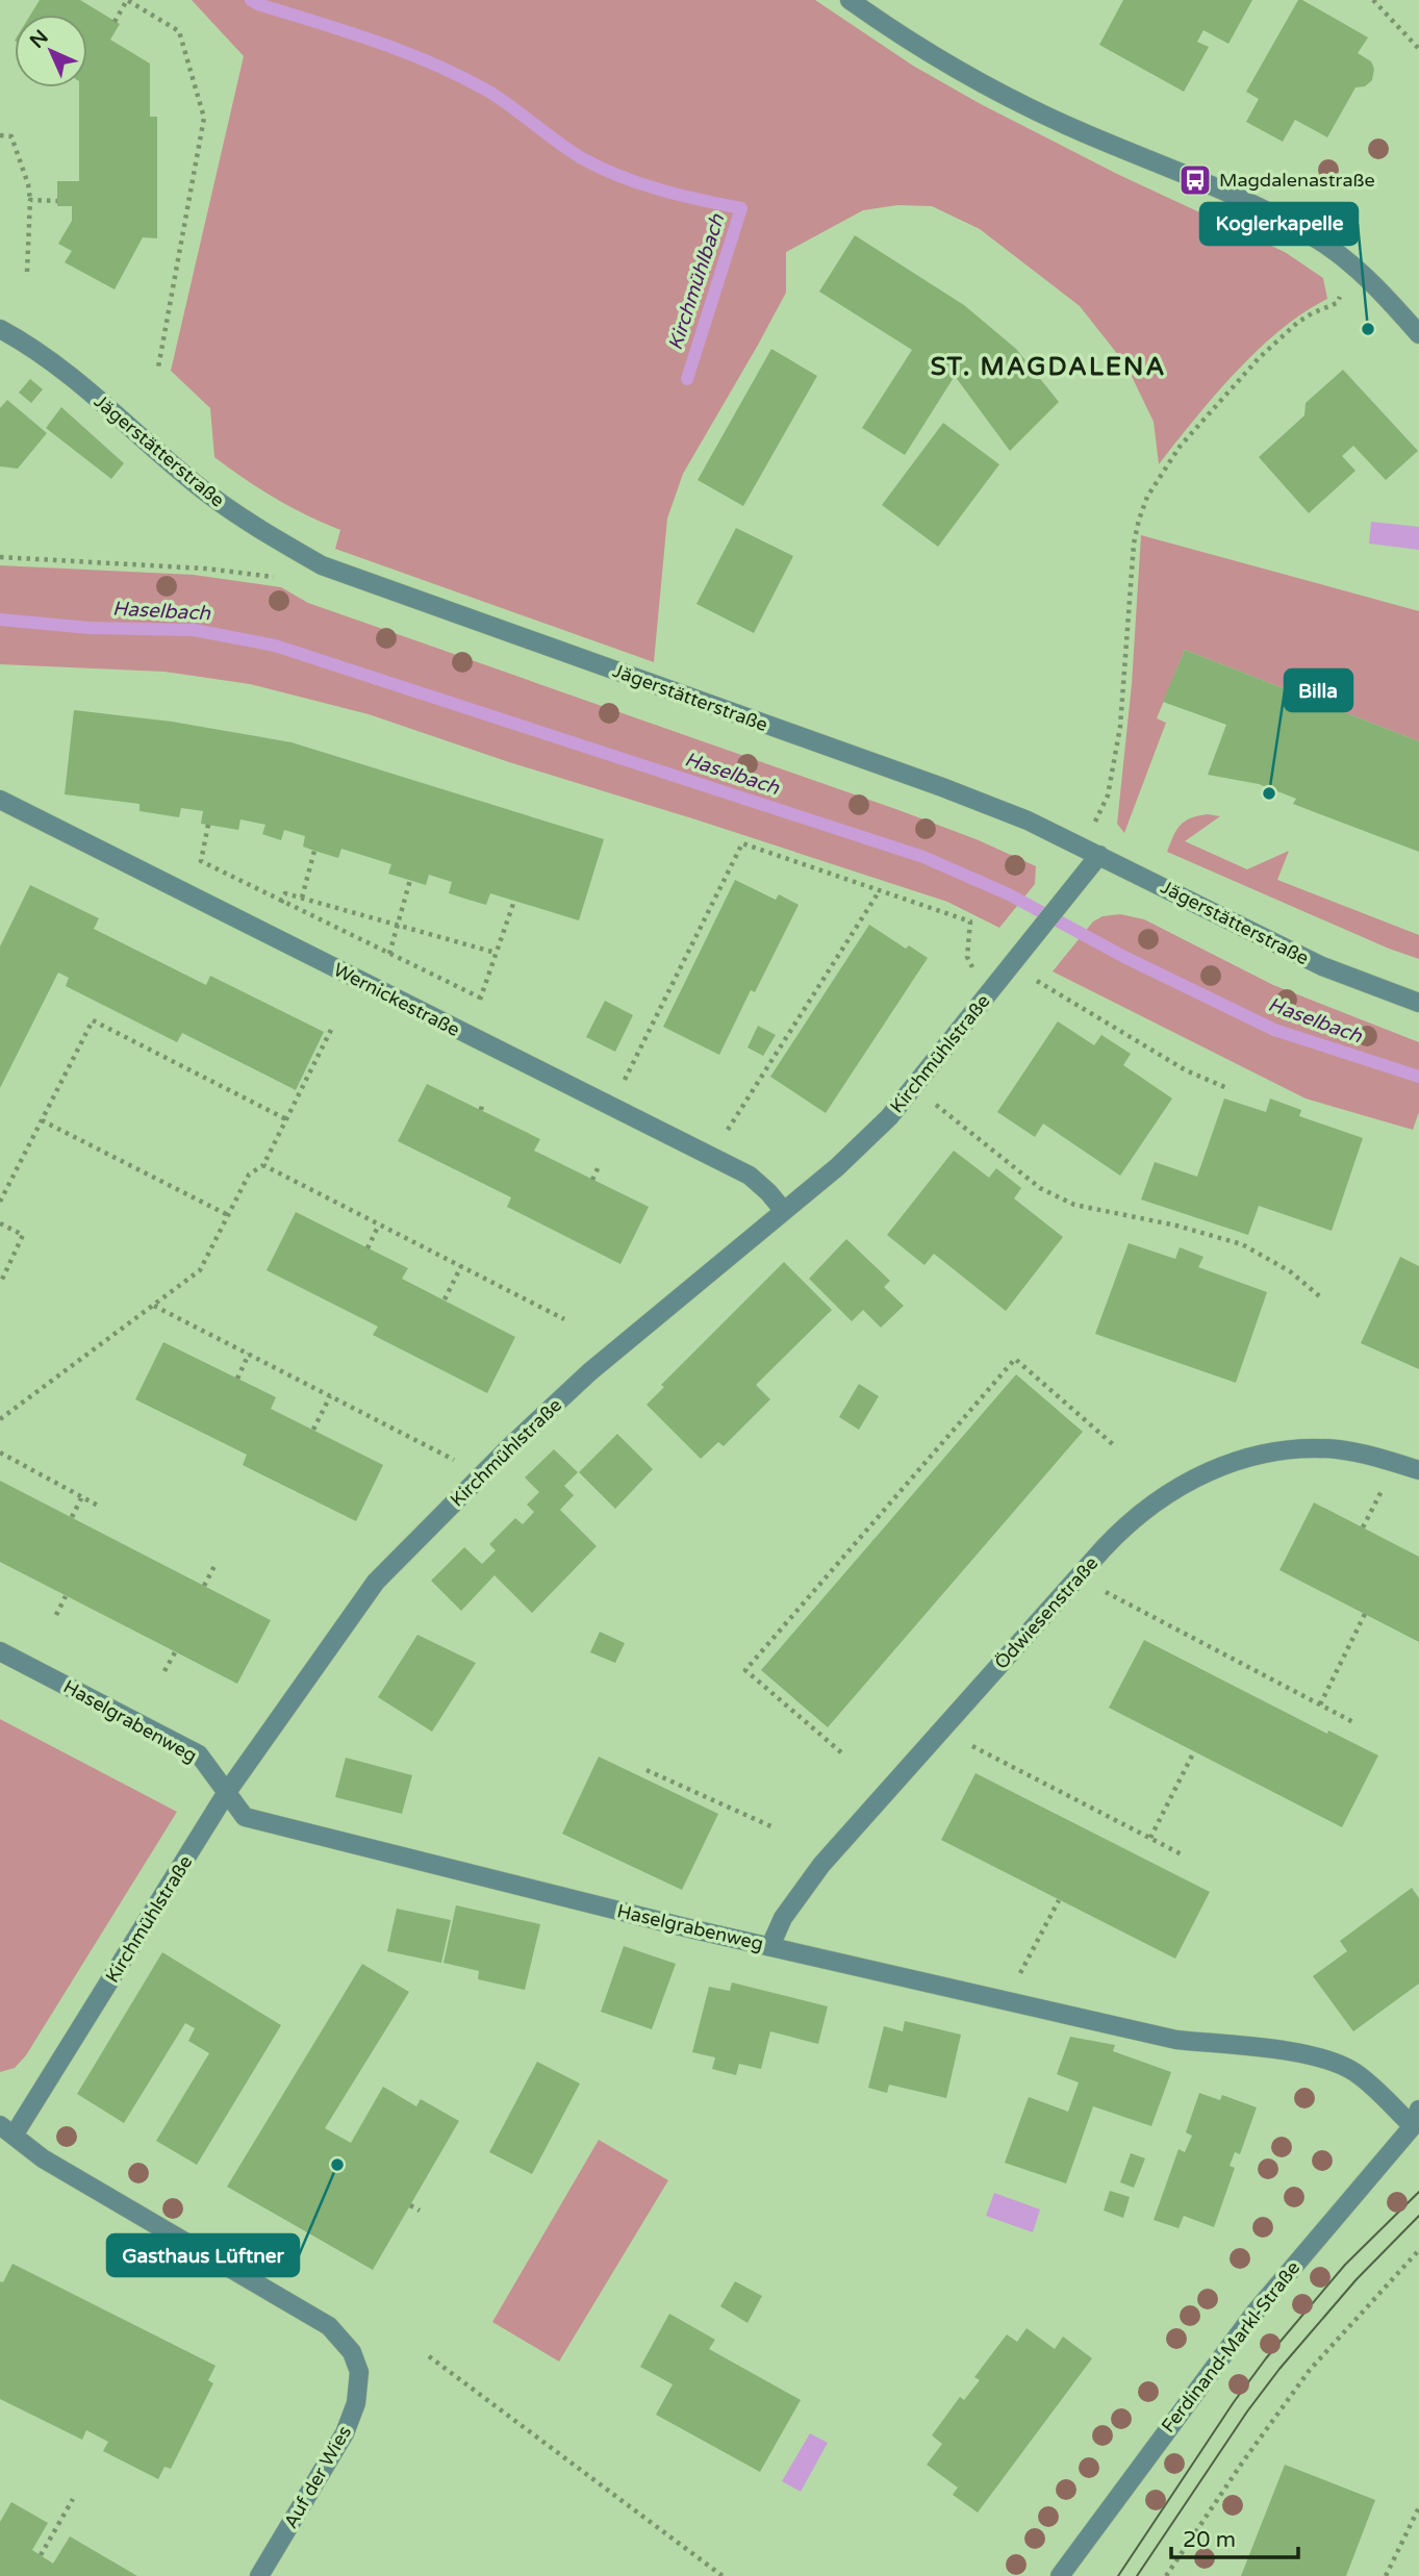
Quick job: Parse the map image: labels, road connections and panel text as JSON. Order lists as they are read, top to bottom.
{
  "streets": {
    "street": [
      "Jägerstätterstraße",
      "Wernickestraße",
      "Kirchmühlstraße",
      "Ödwiesenstraße",
      "Haselgrabenweg",
      "Ferdinand-Markl-Straße",
      "Auf der Wies"
    ]
  },
  "crossings": [
    ["Jägerstätterstraße", "Kirchmühlstraße"],
    ["Wernickestraße", "Kirchmühlstraße"],
    ["Kirchmühlstraße", "Haselgrabenweg"],
    ["Kirchmühlstraße", "Auf der Wies"],
    ["Ödwiesenstraße", "Haselgrabenweg"],
    ["Haselgrabenweg", "Ferdinand-Markl-Straße"]
  ],
  "districts": ["ST. MAGDALENA"],
  "water": ["Kirchmühlbach", "Haselbach"],
  "places": {
    "bus stop": ["Magdalenastraße"],
    "other": ["Koglerkapelle", "Billa", "Gasthaus Lüftner"]
  },
  "scale_bar": "20 m",
  "north": "top left"
}
